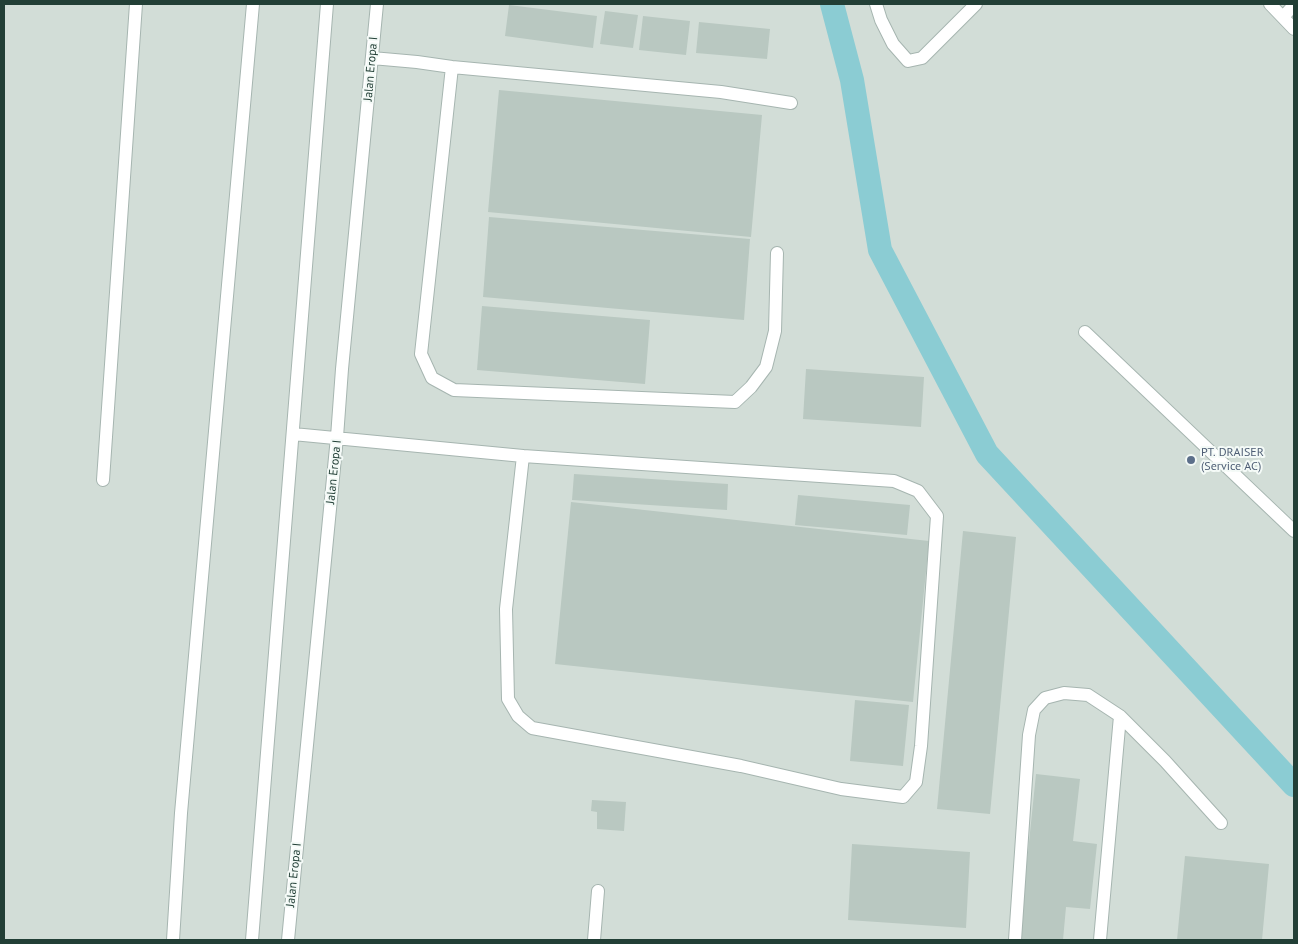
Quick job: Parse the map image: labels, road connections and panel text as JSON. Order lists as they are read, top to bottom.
{
  "streets": {
    "lane": ["Jalan Eropa I"]
  },
  "places": ["PT. DRAISER (Service AC)"]
}
